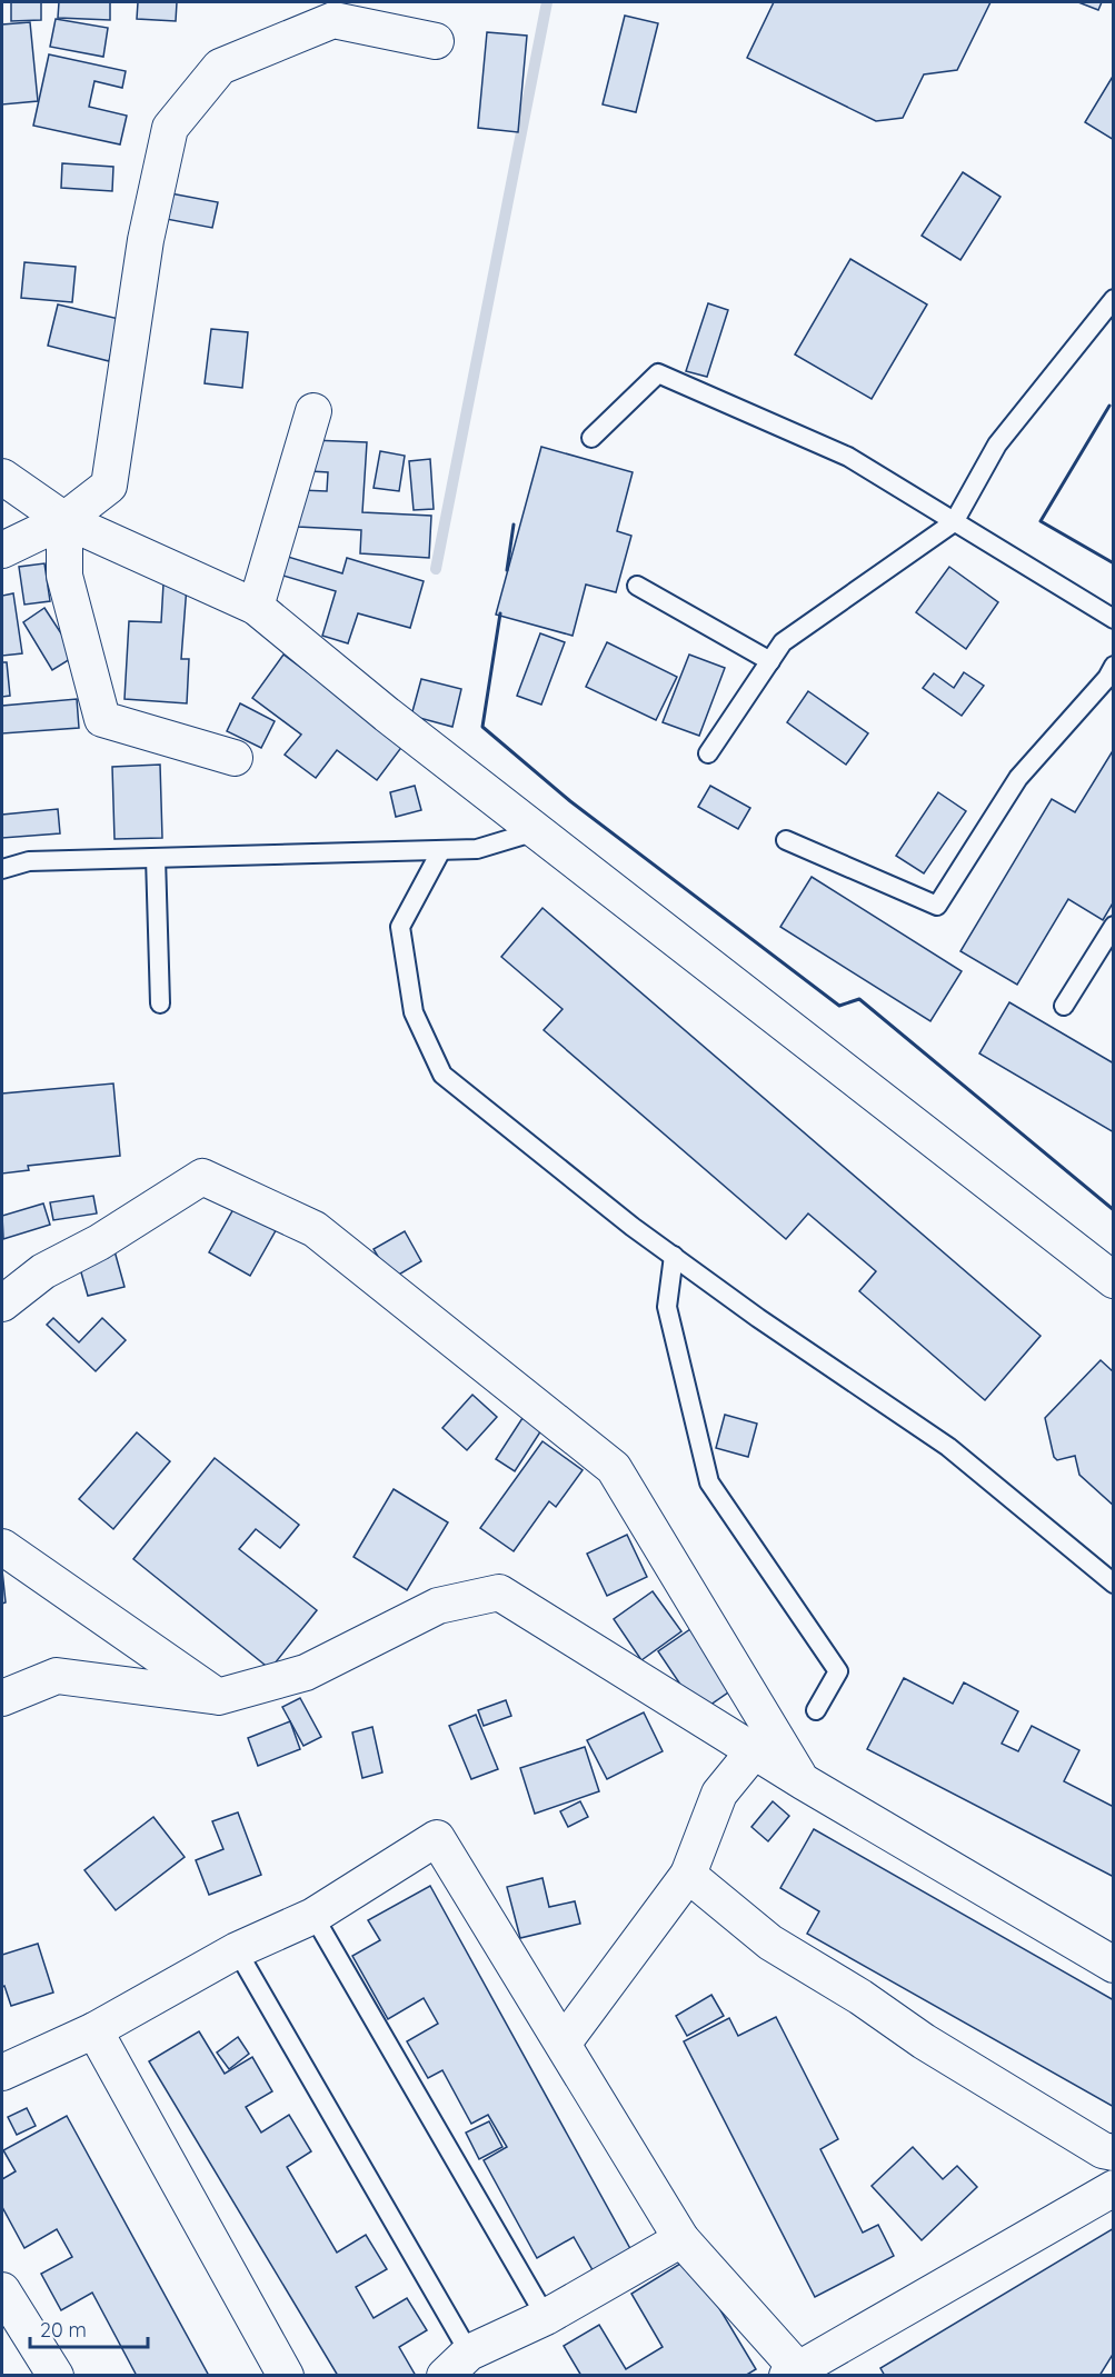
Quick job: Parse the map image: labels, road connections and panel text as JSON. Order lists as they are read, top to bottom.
{
  "scale_bar": "20 m"
}
